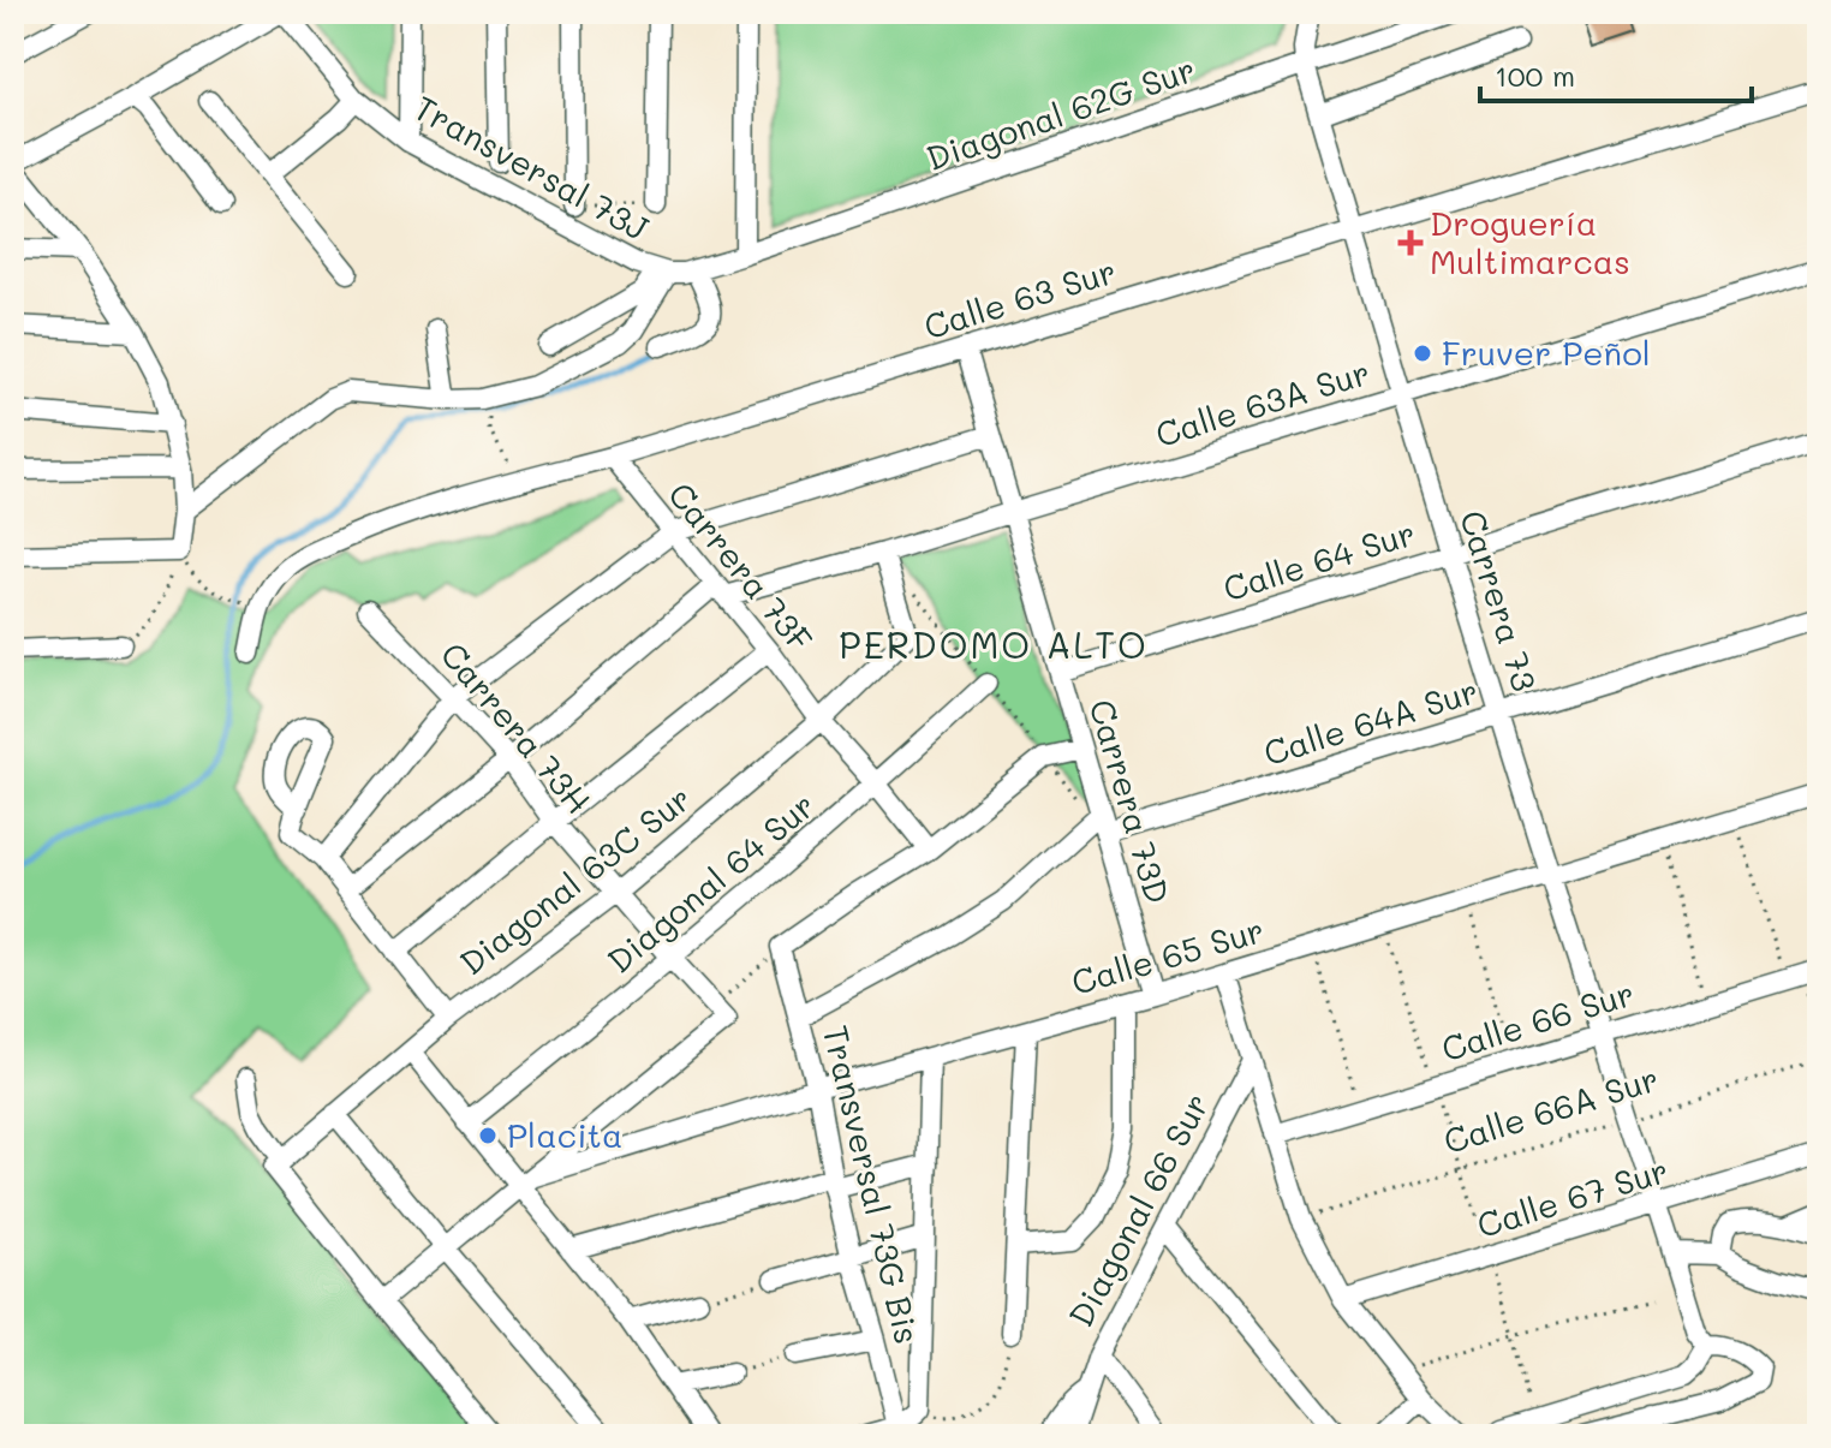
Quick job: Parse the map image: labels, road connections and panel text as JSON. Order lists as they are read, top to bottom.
{
  "streets": {
    "street": [
      "Diagonal 62G Sur",
      "Transversal 73J",
      "Calle 63 Sur",
      "Calle 63A Sur",
      "Calle 64 Sur",
      "Carrera 73F",
      "Carrera 73",
      "Calle 64A Sur",
      "Carrera 73H",
      "Carrera 73D",
      "Diagonal 63C Sur",
      "Diagonal 64 Sur",
      "Calle 65 Sur",
      "Calle 66 Sur",
      "Transversal 73G Bis",
      "Calle 67 Sur",
      "Diagonal 66 Sur"
    ],
    "path": ["Calle 66A Sur"]
  },
  "crossings": [
    ["Diagonal 62G Sur", "Transversal 73J"],
    ["Diagonal 62G Sur", "Carrera 73"],
    ["Calle 63 Sur", "Carrera 73F"],
    ["Calle 63 Sur", "Carrera 73"],
    ["Calle 63 Sur", "Carrera 73D"],
    ["Calle 63A Sur", "Carrera 73F"],
    ["Calle 63A Sur", "Carrera 73"],
    ["Calle 63A Sur", "Carrera 73D"],
    ["Calle 63A Sur", "Diagonal 63C Sur"],
    ["Calle 64 Sur", "Carrera 73"],
    ["Calle 64 Sur", "Carrera 73D"],
    ["Carrera 73F", "Diagonal 63C Sur"],
    ["Carrera 73F", "Diagonal 64 Sur"],
    ["Carrera 73", "Calle 64A Sur"],
    ["Carrera 73", "Calle 65 Sur"],
    ["Carrera 73", "Calle 66 Sur"],
    ["Carrera 73", "Calle 66A Sur"],
    ["Carrera 73", "Calle 67 Sur"],
    ["Calle 64A Sur", "Carrera 73D"],
    ["Carrera 73H", "Diagonal 63C Sur"],
    ["Carrera 73H", "Diagonal 64 Sur"],
    ["Carrera 73D", "Calle 65 Sur"],
    ["Calle 65 Sur", "Transversal 73G Bis"]
  ],
  "districts": ["PERDOMO ALTO"],
  "places": {
    "health": ["Droguería Multimarcas"],
    "other": ["Fruver Peñol", "Placita"]
  },
  "scale_bar": "100 m"
}
